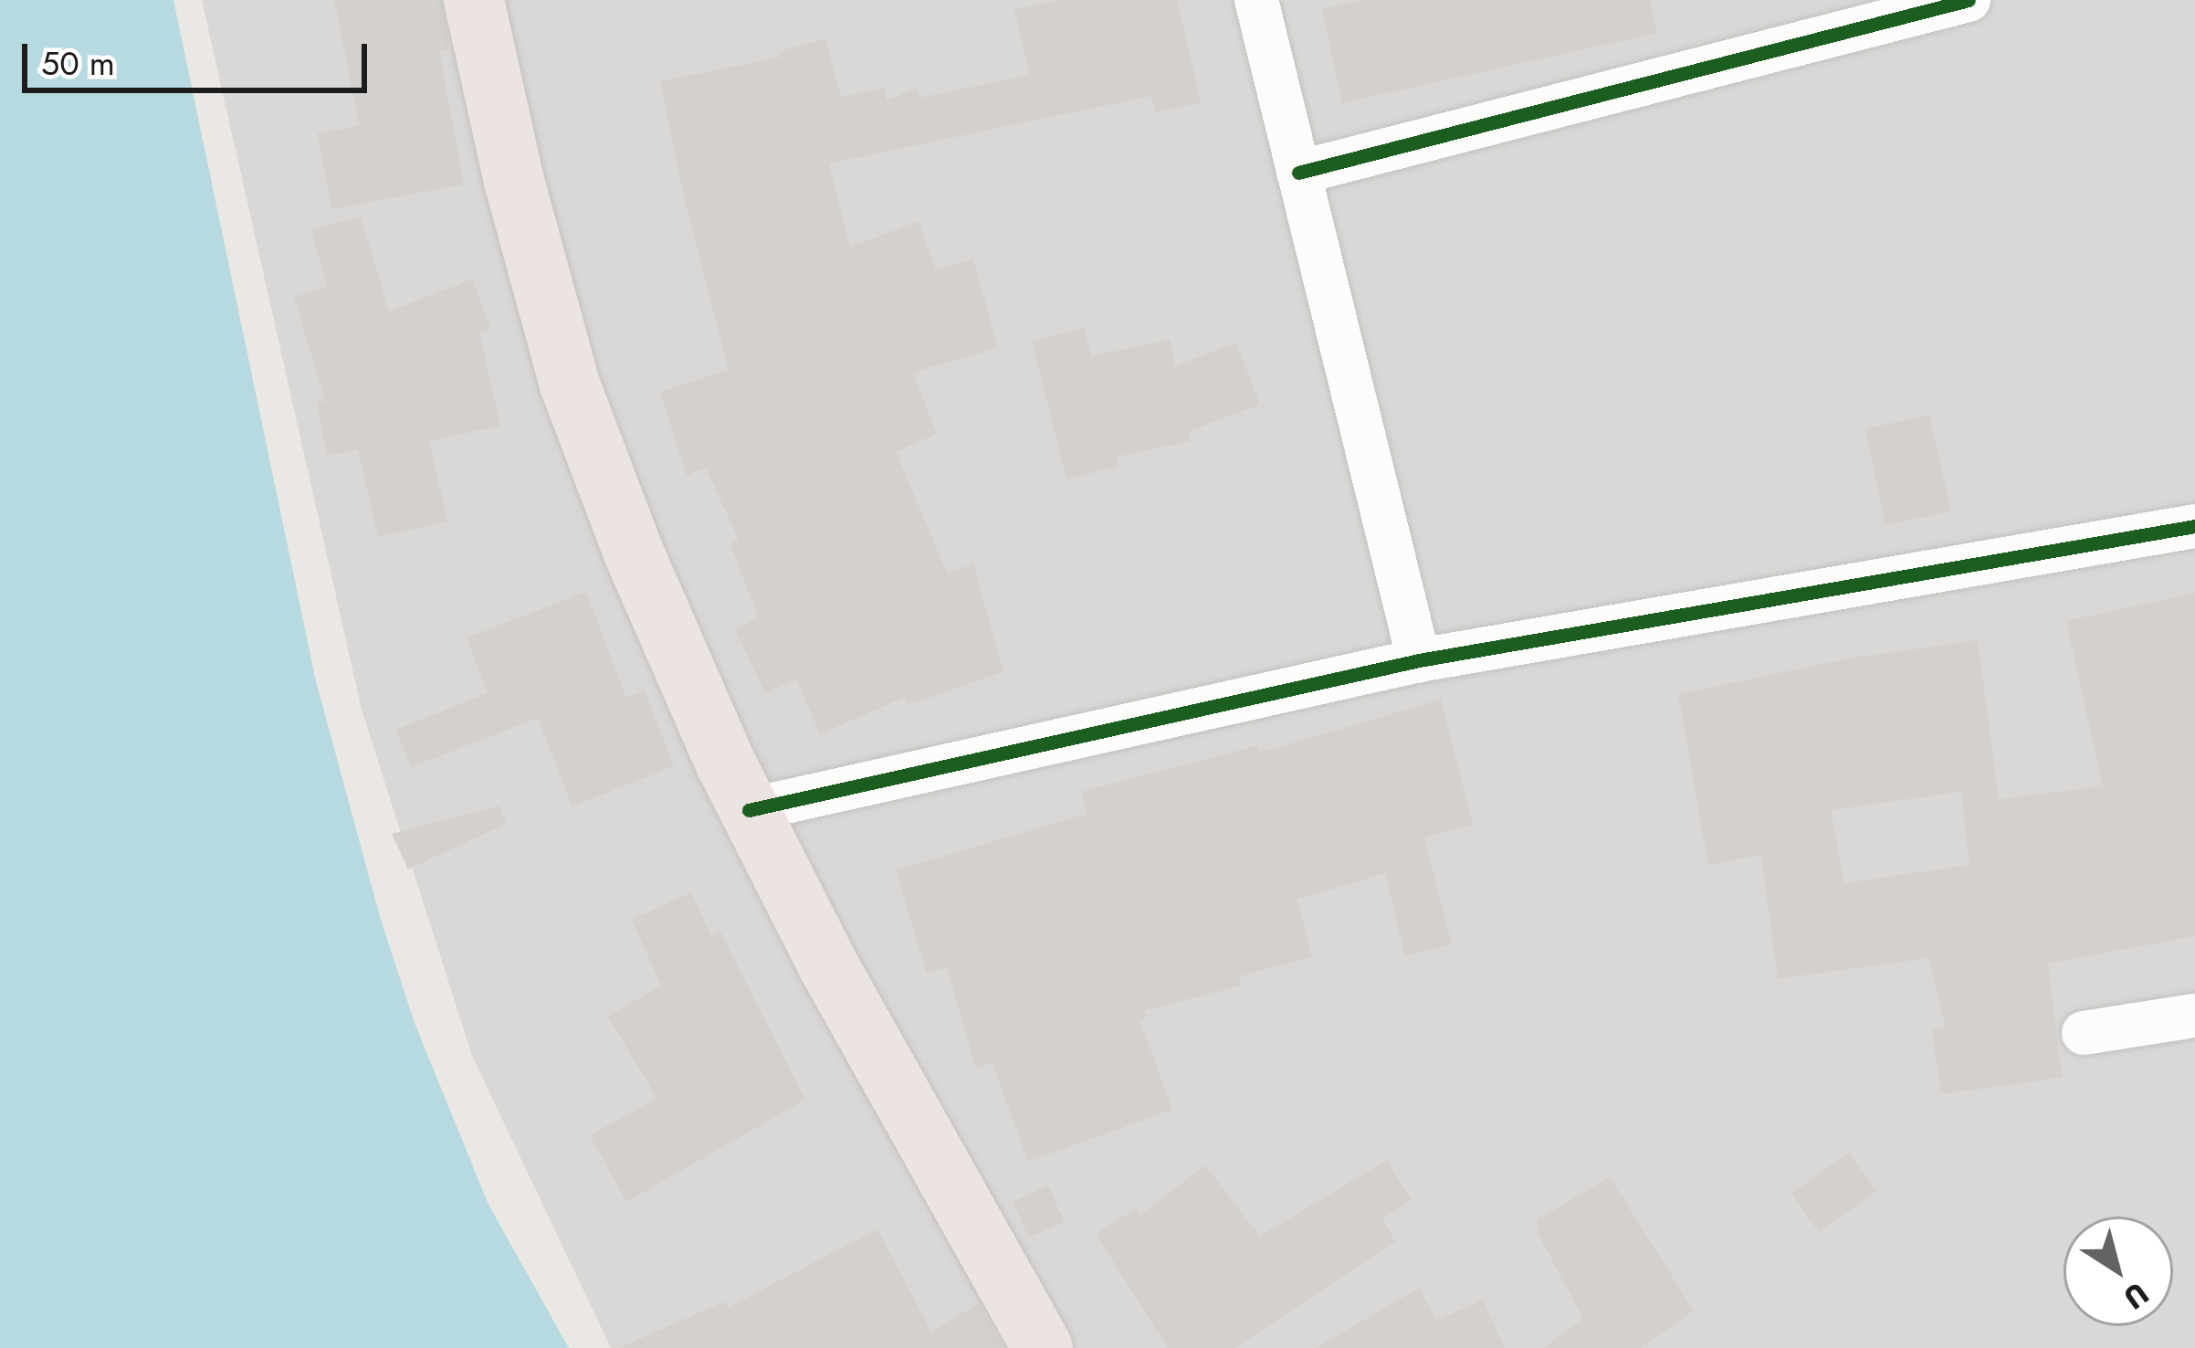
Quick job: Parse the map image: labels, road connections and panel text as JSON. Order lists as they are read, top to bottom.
{
  "scale_bar": "50 m",
  "north": "bottom right"
}
